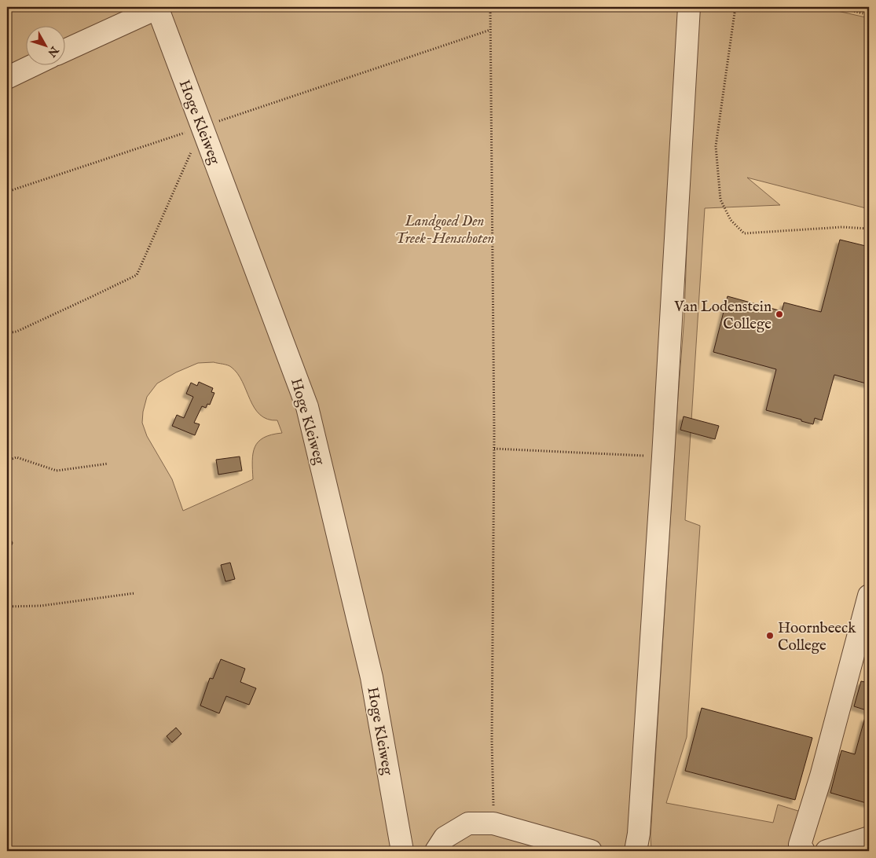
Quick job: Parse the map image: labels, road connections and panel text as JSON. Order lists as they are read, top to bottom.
{
  "streets": {
    "street": ["Hoge Kleiweg"]
  },
  "parks": ["Landgoed Den Treek-Henschoten"],
  "places": ["Van Lodenstein College", "Hoornbeeck College"],
  "north": "bottom right"
}
